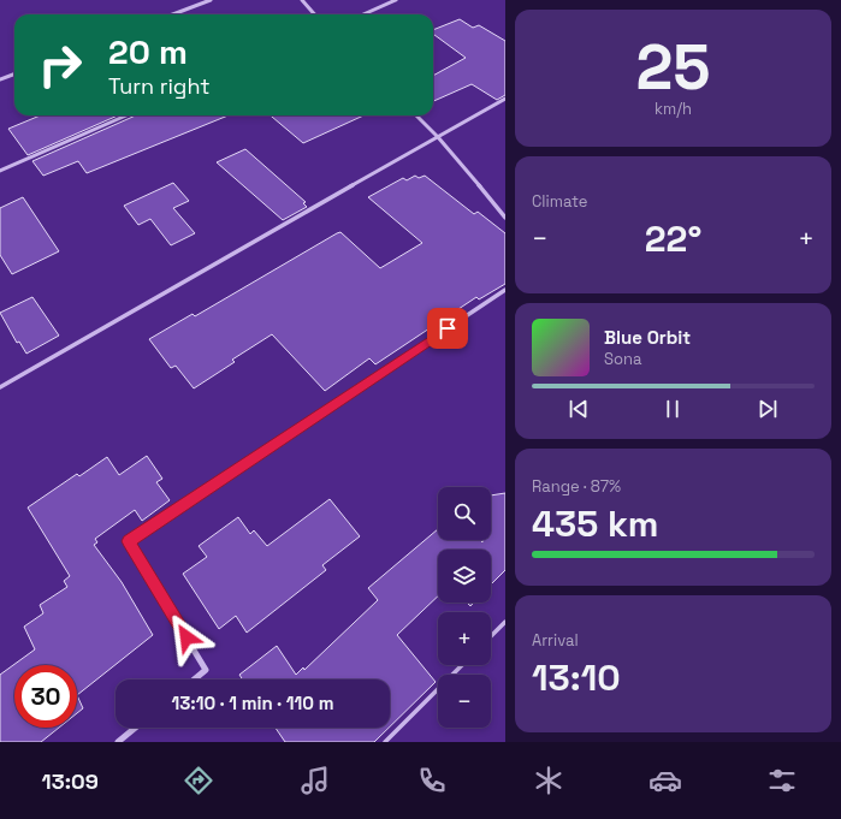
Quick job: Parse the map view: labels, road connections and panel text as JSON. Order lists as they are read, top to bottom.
{
  "page": {
    "tile": [
      ["25", "km/h"],
      "Climate",
      ["Range · 87%", "435 km"],
      ["Arrival", "13:10"]
    ],
    "turn": ["20 m", "Turn right"],
    "heat": ["−", "22°", "+"],
    "song": ["Blue Orbit", "Sona"],
    "map_buttons": ["+", "−"],
    "limit": "30",
    "trip": "13:10 · 1 min · 110 m",
    "tabs": "13:09"
  }
}
